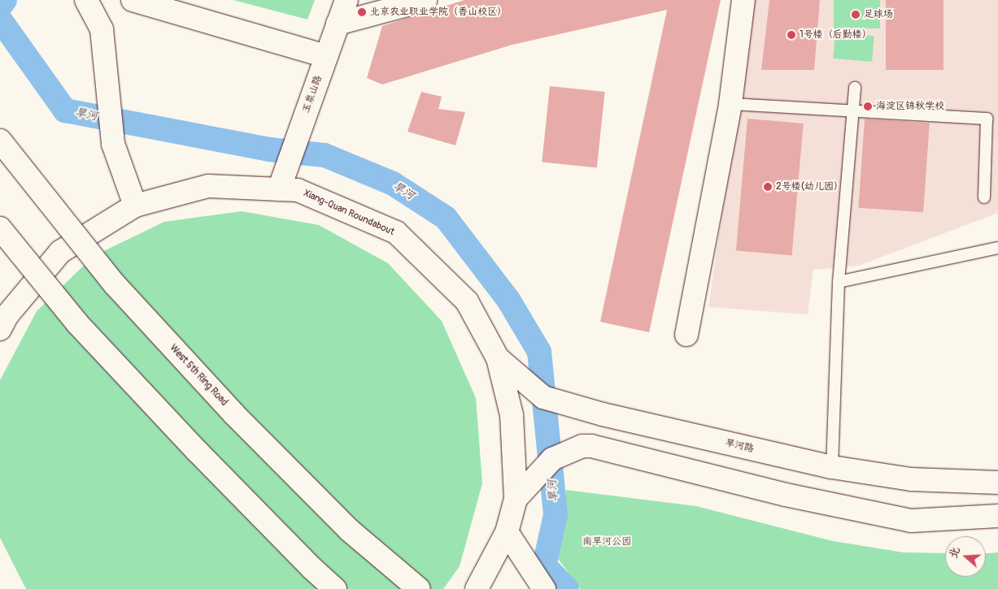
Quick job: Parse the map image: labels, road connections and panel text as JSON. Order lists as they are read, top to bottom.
{
  "streets": {
    "main road": [
      "玉泉山路",
      "Xiang-Quan Roundabout",
      "West 5th Ring Road",
      "旱河路"
    ]
  },
  "crossings": [
    ["玉泉山路", "Xiang-Quan Roundabout"],
    ["Xiang-Quan Roundabout", "旱河路"]
  ],
  "water": ["旱河"],
  "parks": ["南旱河公园"],
  "places": [
    "北京农业职业学院（香山校区）",
    "足球场",
    "1号楼（后勤楼）",
    "海淀区锦秋学校",
    "2号楼(幼儿园）"
  ],
  "north": "left"
}
